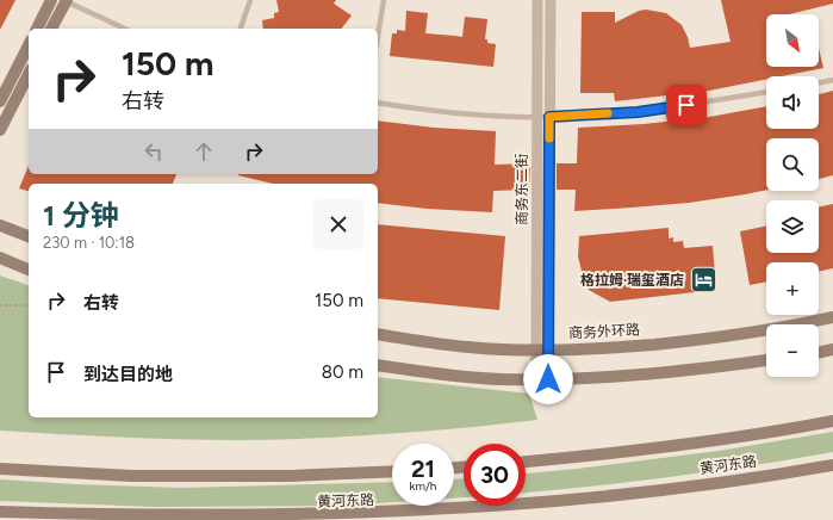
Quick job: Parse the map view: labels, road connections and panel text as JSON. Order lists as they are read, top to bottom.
{
  "streets": {
    "main road": ["商务外环路", "黄河东路"],
    "street": ["商务东二街"]
  },
  "crossings": [
    ["商务东二街", "商务外环路"]
  ],
  "places": {
    "hotel": ["格拉姆·瑞玺酒店"]
  },
  "north": "bottom right",
  "page": {
    "map_buttons": ["+", "−"],
    "turn": ["150 m", "右转"],
    "heading": ["1 分钟", "230 m · 10:18"],
    "list": [
      {
        "name": "右转",
        "value": "150 m"
      },
      {
        "name": "到达目的地",
        "value": "80 m"
      }
    ],
    "speed": "21 km/h",
    "limit": "30"
  }
}
